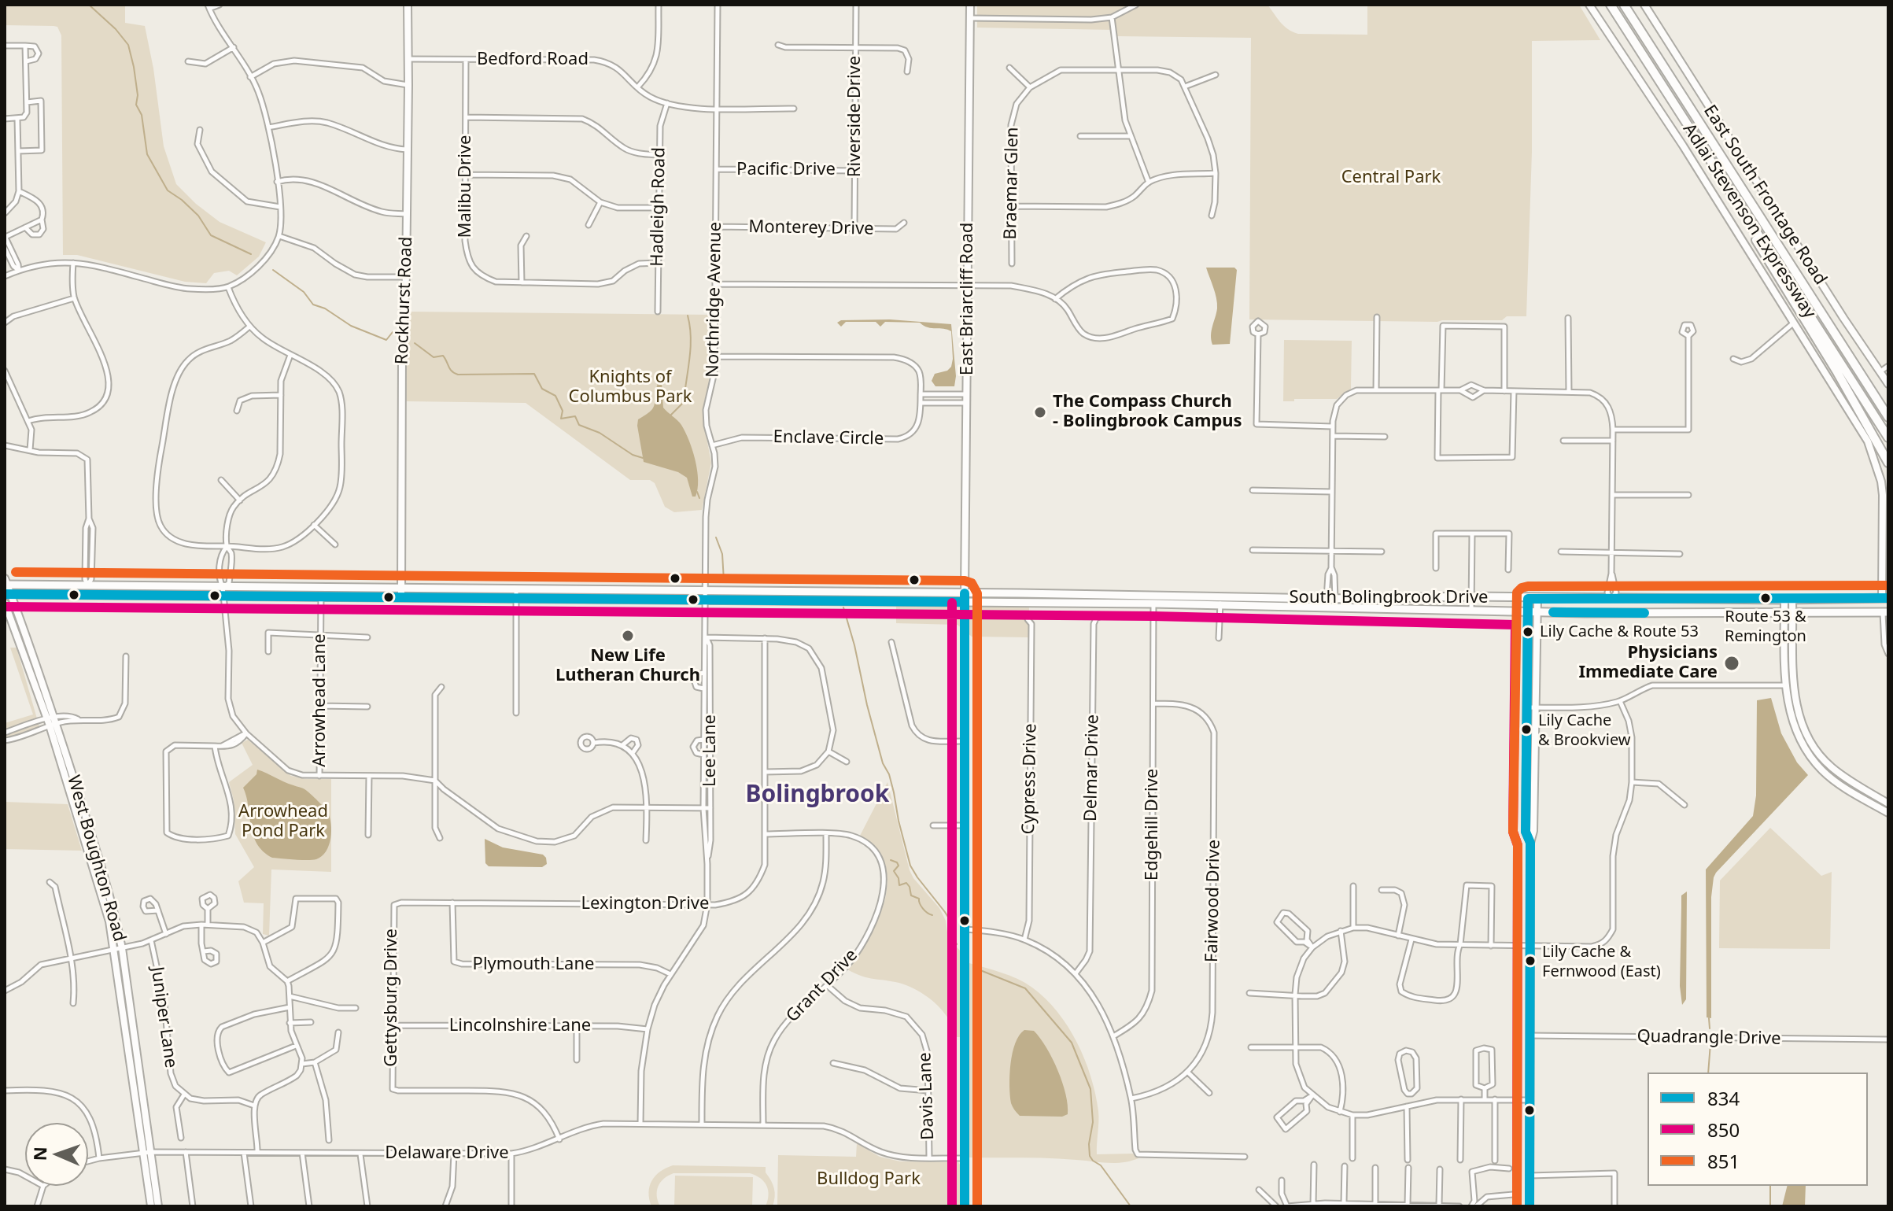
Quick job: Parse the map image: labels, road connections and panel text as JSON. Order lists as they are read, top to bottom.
{
  "streets": {
    "highway": ["Adlai Stevenson Expressway"],
    "main road": ["South Bolingbrook Drive"],
    "street": [
      "Bedford Road",
      "Riverside Drive",
      "Pacific Drive",
      "Braemar Glen",
      "Malibu Drive",
      "East South Frontage Road",
      "Hadleigh Road",
      "Monterey Drive",
      "East Briarcliff Road",
      "Northridge Avenue",
      "Rockhurst Road",
      "Enclave Circle",
      "Arrowhead Lane",
      "Lee Lane",
      "Delmar Drive",
      "Cypress Drive",
      "Edgehill Drive",
      "West Boughton Road",
      "Fairwood Drive",
      "Lexington Drive",
      "Plymouth Lane",
      "Grant Drive",
      "Gettysburg Drive",
      "Juniper Lane",
      "Lincolnshire Lane",
      "Quadrangle Drive",
      "Davis Lane",
      "Delaware Drive"
    ]
  },
  "crossings": [
    ["Bedford Road", "Malibu Drive"],
    ["Bedford Road", "Hadleigh Road"],
    ["Bedford Road", "Northridge Avenue"],
    ["Bedford Road", "Rockhurst Road"],
    ["Riverside Drive", "Pacific Drive"],
    ["Riverside Drive", "Monterey Drive"],
    ["Pacific Drive", "Northridge Avenue"],
    ["Malibu Drive", "Hadleigh Road"],
    ["Monterey Drive", "Northridge Avenue"],
    ["East Briarcliff Road", "South Bolingbrook Drive"],
    ["East Briarcliff Road", "Delaware Drive"],
    ["Northridge Avenue", "Enclave Circle"],
    ["Northridge Avenue", "South Bolingbrook Drive"],
    ["Northridge Avenue", "Lee Lane"],
    ["South Bolingbrook Drive", "Lee Lane"],
    ["South Bolingbrook Drive", "Edgehill Drive"],
    ["Lee Lane", "Lexington Drive"],
    ["Lee Lane", "Plymouth Lane"],
    ["Lee Lane", "Lincolnshire Lane"],
    ["Lee Lane", "Delaware Drive"],
    ["Delmar Drive", "Edgehill Drive"],
    ["Edgehill Drive", "Fairwood Drive"],
    ["West Boughton Road", "Delaware Drive"],
    ["Lexington Drive", "Plymouth Lane"],
    ["Lexington Drive", "Grant Drive"],
    ["Lexington Drive", "Gettysburg Drive"],
    ["Grant Drive", "Davis Lane"],
    ["Grant Drive", "Delaware Drive"],
    ["Gettysburg Drive", "Lincolnshire Lane"],
    ["Gettysburg Drive", "Delaware Drive"],
    ["Davis Lane", "Delaware Drive"]
  ],
  "districts": ["Bolingbrook"],
  "parks": [
    "Central Park",
    "Knights of Columbus Park",
    "Arrowhead Pond Park",
    "Bulldog Park"
  ],
  "places": [
    "The Compass Church - Bolingbrook Campus",
    "Route 53 & Remington",
    "Lily Cache & Route 53",
    "New Life Lutheran Church",
    "Physicians Immediate Care",
    "Lily Cache & Brookview",
    "Lily Cache & Fernwood (East)"
  ],
  "lines": ["transit line 851", "transit line 834", "transit line 850"],
  "legend": ["834", "850", "851"],
  "north": "left"
}
